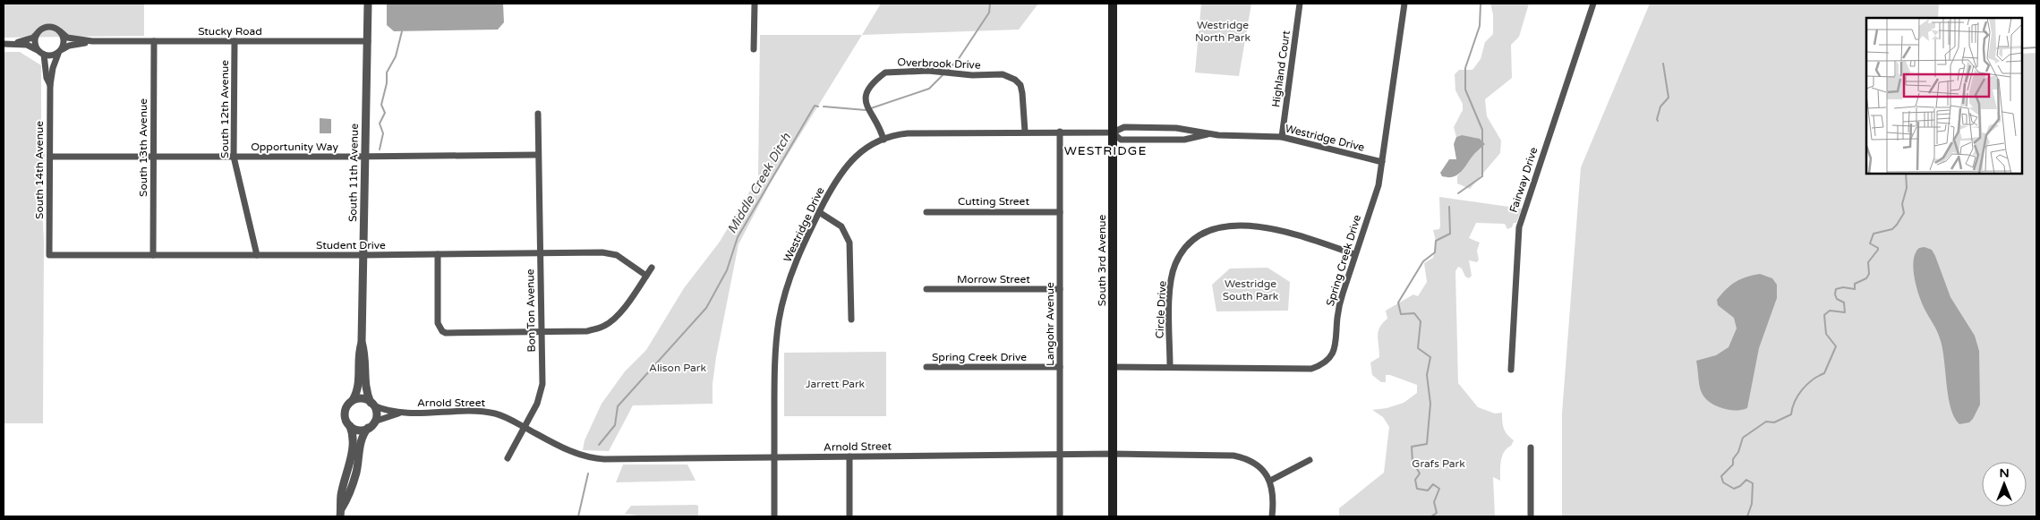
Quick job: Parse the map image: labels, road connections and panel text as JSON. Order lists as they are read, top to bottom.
{
  "streets": {
    "main road": ["South 3rd Avenue"],
    "street": [
      "Stucky Road",
      "Overbrook Drive",
      "Highland Court",
      "South 12th Avenue",
      "Westridge Drive",
      "Opportunity Way",
      "South 13th Avenue",
      "South 14th Avenue",
      "South 11th Avenue",
      "Fairway Drive",
      "Cutting Street",
      "Student Drive",
      "Spring Creek Drive",
      "Morrow Street",
      "Circle Drive",
      "Bon Ton Avenue",
      "Langohr Avenue",
      "Arnold Street"
    ]
  },
  "crossings": [
    ["Stucky Road", "South 12th Avenue"],
    ["Stucky Road", "South 13th Avenue"],
    ["Stucky Road", "South 14th Avenue"],
    ["Stucky Road", "South 11th Avenue"],
    ["Overbrook Drive", "Westridge Drive"],
    ["Highland Court", "Westridge Drive"],
    ["South 12th Avenue", "Opportunity Way"],
    ["South 12th Avenue", "Student Drive"],
    ["Westridge Drive", "South 3rd Avenue"],
    ["Westridge Drive", "Spring Creek Drive"],
    ["Westridge Drive", "Langohr Avenue"],
    ["Westridge Drive", "Arnold Street"],
    ["Opportunity Way", "South 13th Avenue"],
    ["Opportunity Way", "South 14th Avenue"],
    ["Opportunity Way", "South 11th Avenue"],
    ["Opportunity Way", "Bon Ton Avenue"],
    ["South 13th Avenue", "Student Drive"],
    ["South 14th Avenue", "Student Drive"],
    ["South 11th Avenue", "Student Drive"],
    ["South 11th Avenue", "Arnold Street"],
    ["Cutting Street", "Langohr Avenue"],
    ["Student Drive", "Bon Ton Avenue"],
    ["South 3rd Avenue", "Spring Creek Drive"],
    ["South 3rd Avenue", "Arnold Street"],
    ["Spring Creek Drive", "Circle Drive"],
    ["Spring Creek Drive", "Langohr Avenue"],
    ["Morrow Street", "Langohr Avenue"],
    ["Bon Ton Avenue", "Arnold Street"],
    ["Langohr Avenue", "Arnold Street"]
  ],
  "districts": ["WESTRIDGE"],
  "water": ["Middle Creek Ditch"],
  "parks": [
    "Westridge North Park",
    "Westridge South Park",
    "Alison Park",
    "Jarrett Park",
    "Grafs Park"
  ],
  "north": "top"
}
